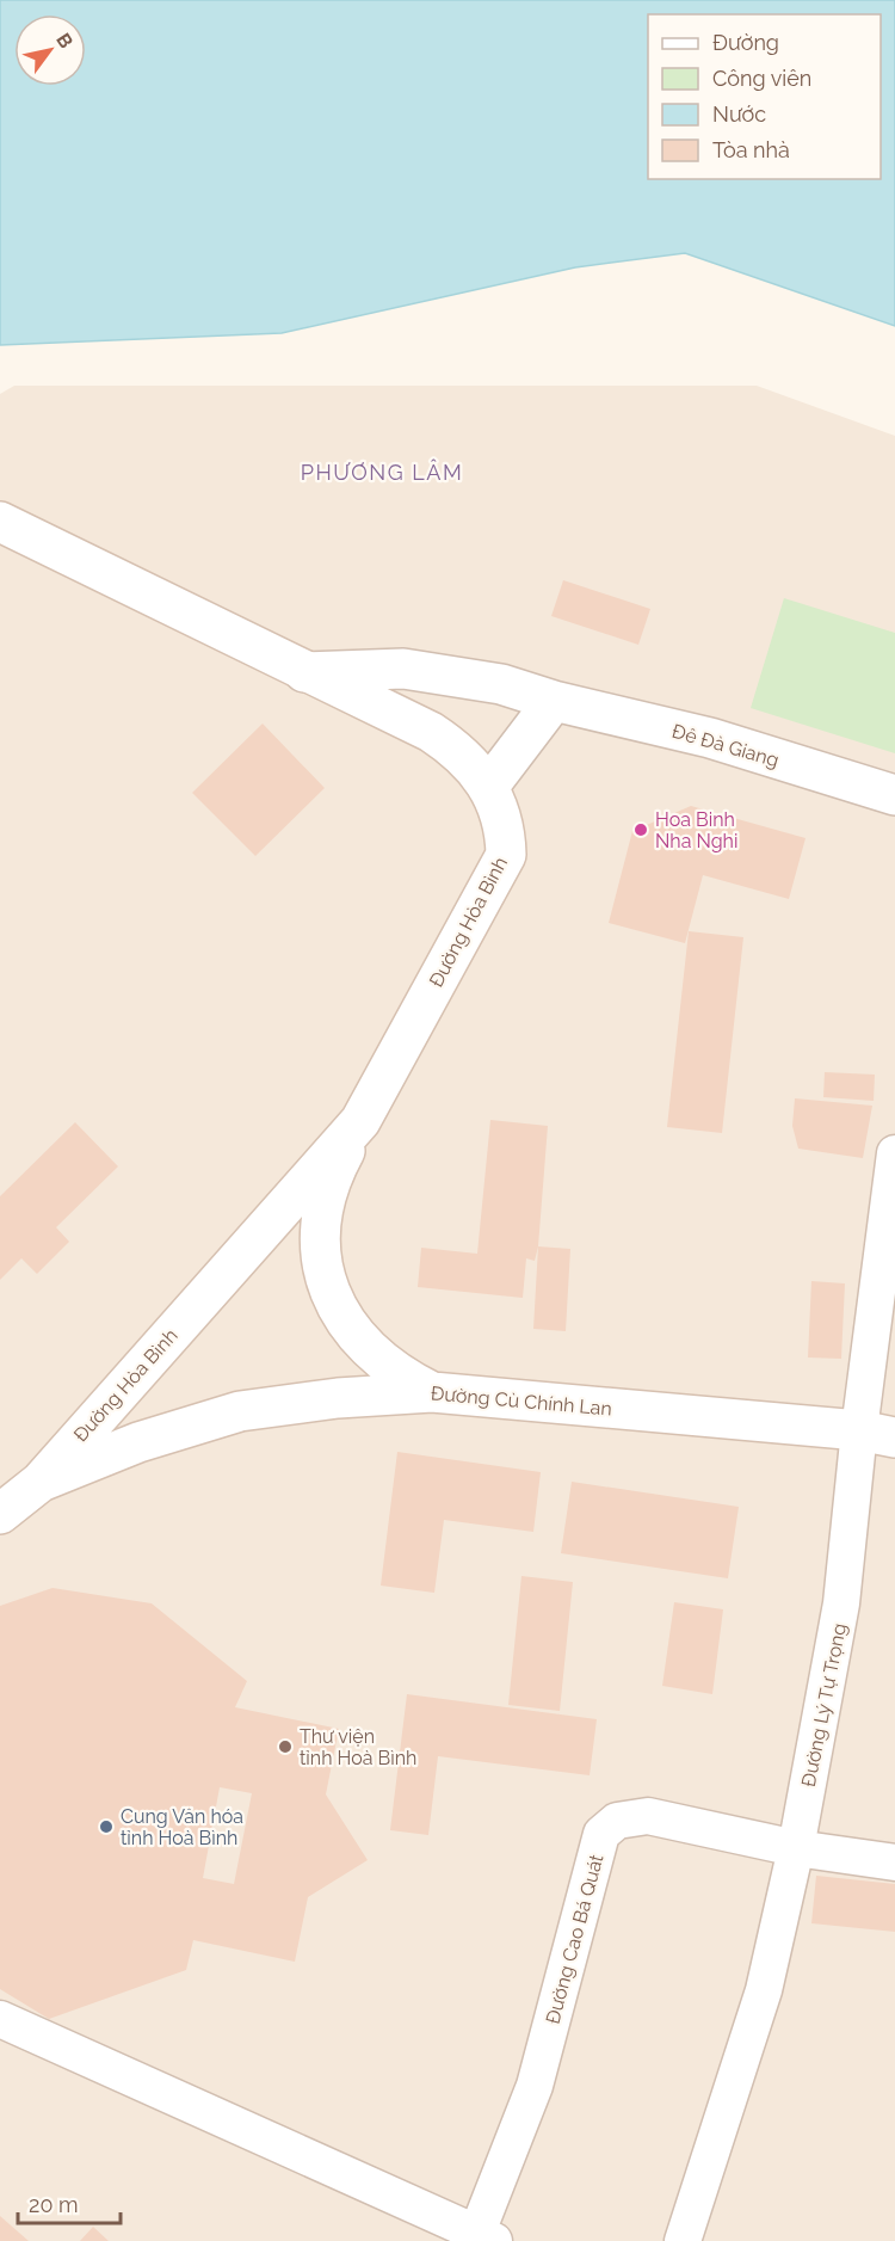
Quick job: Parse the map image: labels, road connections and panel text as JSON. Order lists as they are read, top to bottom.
{
  "streets": {
    "main road": ["Đê Đà Giang", "Đường Hòa Bình", "Đường Cù Chính Lan"],
    "street": ["Đường Lý Tự Trọng", "Đường Cao Bá Quát"]
  },
  "crossings": [
    ["Đê Đà Giang", "Đường Hòa Bình"],
    ["Đường Hòa Bình", "Đường Cù Chính Lan"],
    ["Đường Cù Chính Lan", "Đường Lý Tự Trọng"],
    ["Đường Lý Tự Trọng", "Đường Cao Bá Quát"]
  ],
  "districts": ["PHƯƠNG LÂM"],
  "places": ["Hoa Binh Nha Nghi", "Thư viện tỉnh Hoà Bình", "Cung Văn hóa tỉnh Hoà Bình"],
  "legend": [
    "Đường",
    "Công viên",
    "Nước",
    "Tòa nhà"
  ],
  "scale_bar": "20 m",
  "north": "top right"
}
